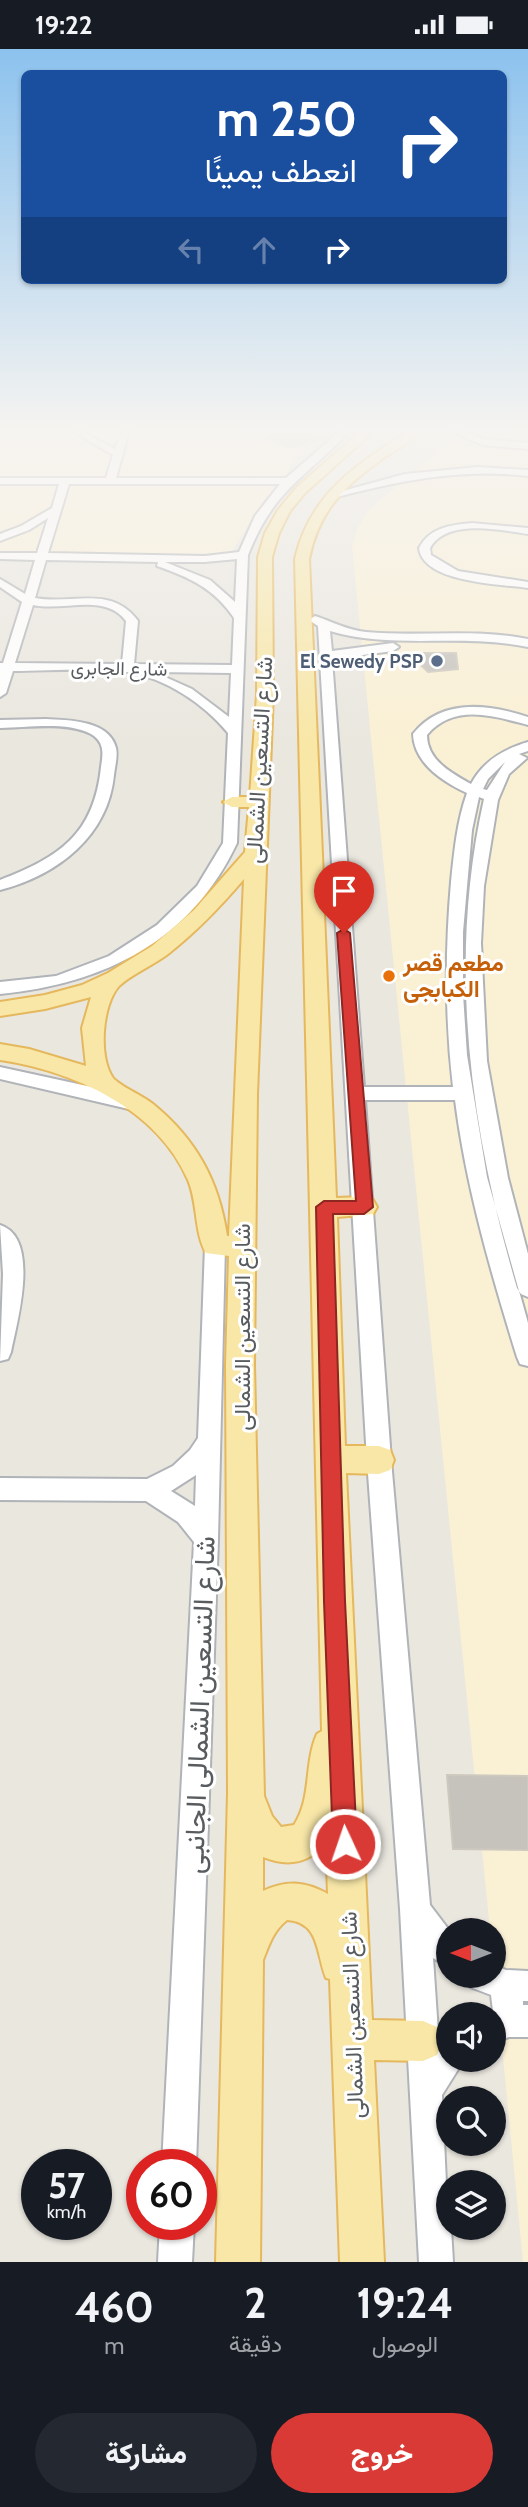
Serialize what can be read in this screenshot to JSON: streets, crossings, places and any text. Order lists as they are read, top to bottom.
{
  "streets": {
    "main road": ["شارع التسعين الشمالى"],
    "street": ["شارع الجابرى", "شارع التسعين الشمالى الجانبى"]
  },
  "places": ["El Sewedy PSP", "مطعم قصر الكبابجى"],
  "north": "left",
  "page": {
    "status": "19:22",
    "turn": ["250 m", "انعطف يمينًا"],
    "speed": "57 km/h",
    "limit": "60",
    "eta": [
      "19:24",
      "الوصول",
      "2",
      "دقيقة",
      "460",
      "m"
    ],
    "buttons": ["خروج", "مشاركة"]
  }
}
